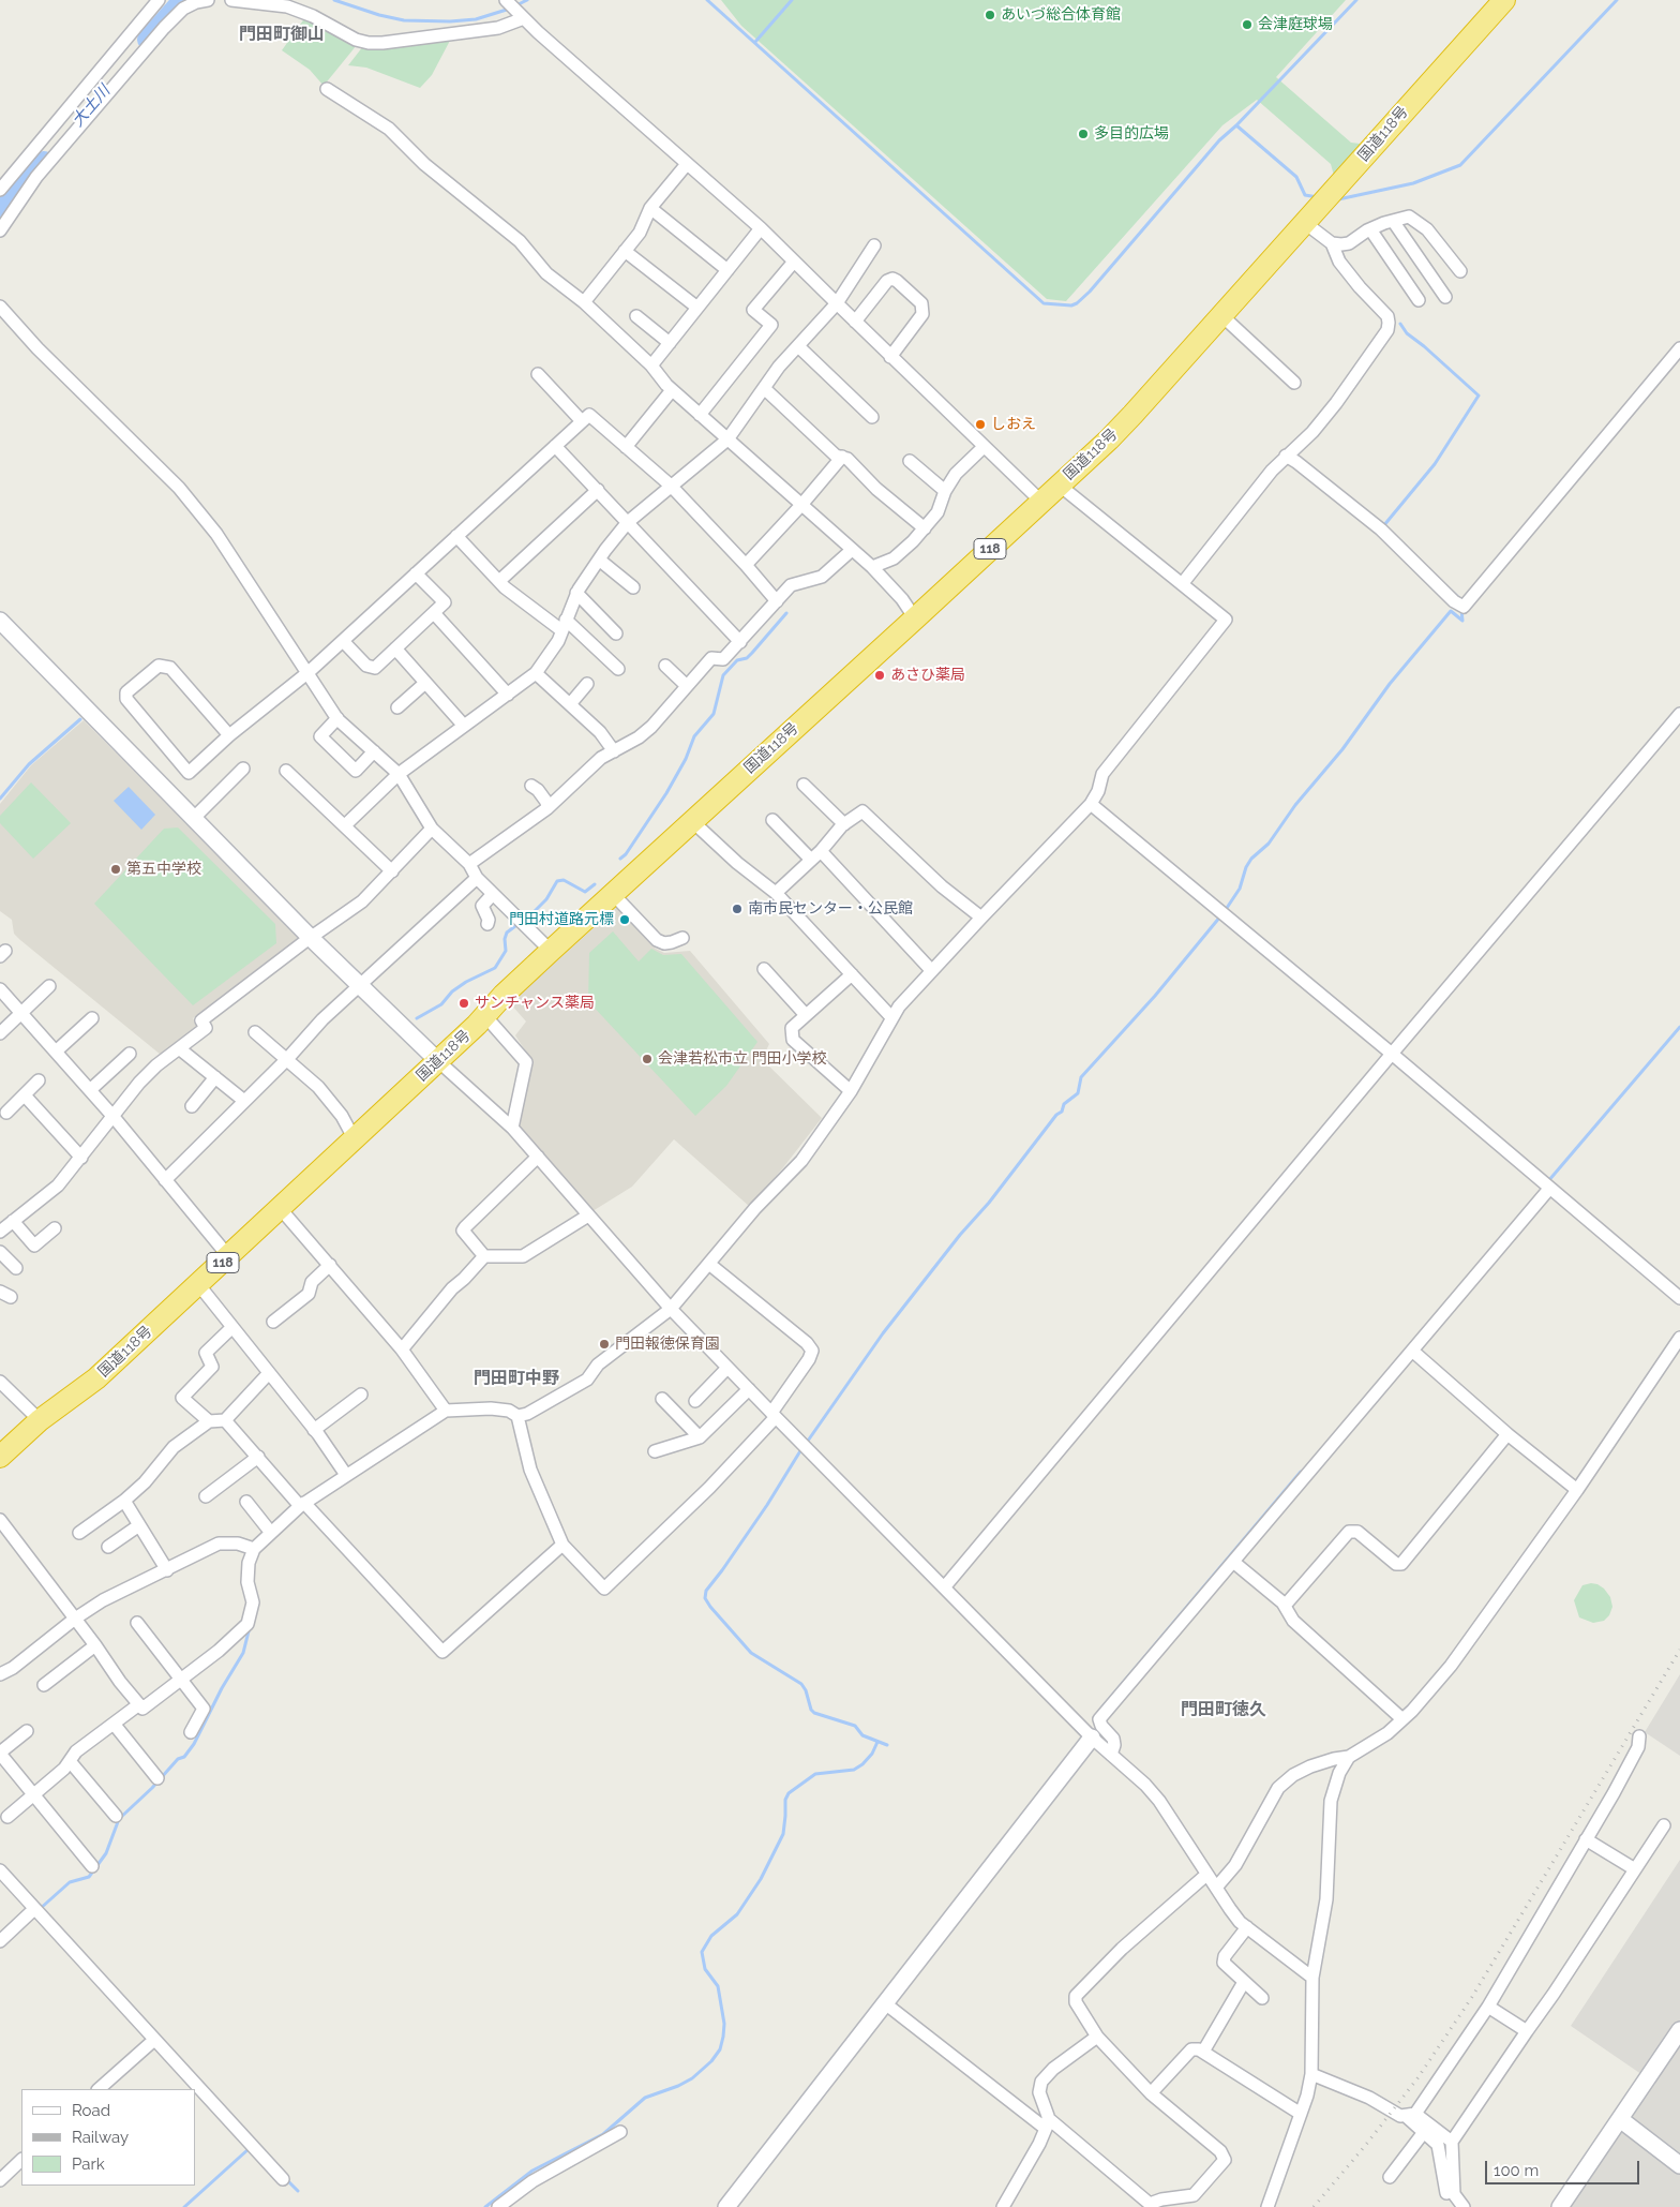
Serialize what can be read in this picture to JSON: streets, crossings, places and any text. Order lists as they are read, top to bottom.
{
  "streets": {
    "highway": ["国道118号", "118"]
  },
  "districts": ["門田町御山", "門田町中野", "門田町徳久"],
  "water": ["大土川"],
  "places": [
    "あいづ総合体育館",
    "会津庭球場",
    "多目的広場",
    "しおえ",
    "あさひ薬局",
    "第五中学校",
    "南市民センター・公民館",
    "門田村道路元標",
    "サンチャンス薬局",
    "会津若松市立 門田小学校",
    "門田報徳保育園"
  ],
  "legend": ["Road", "Railway", "Park"],
  "scale_bar": "100 m"
}
